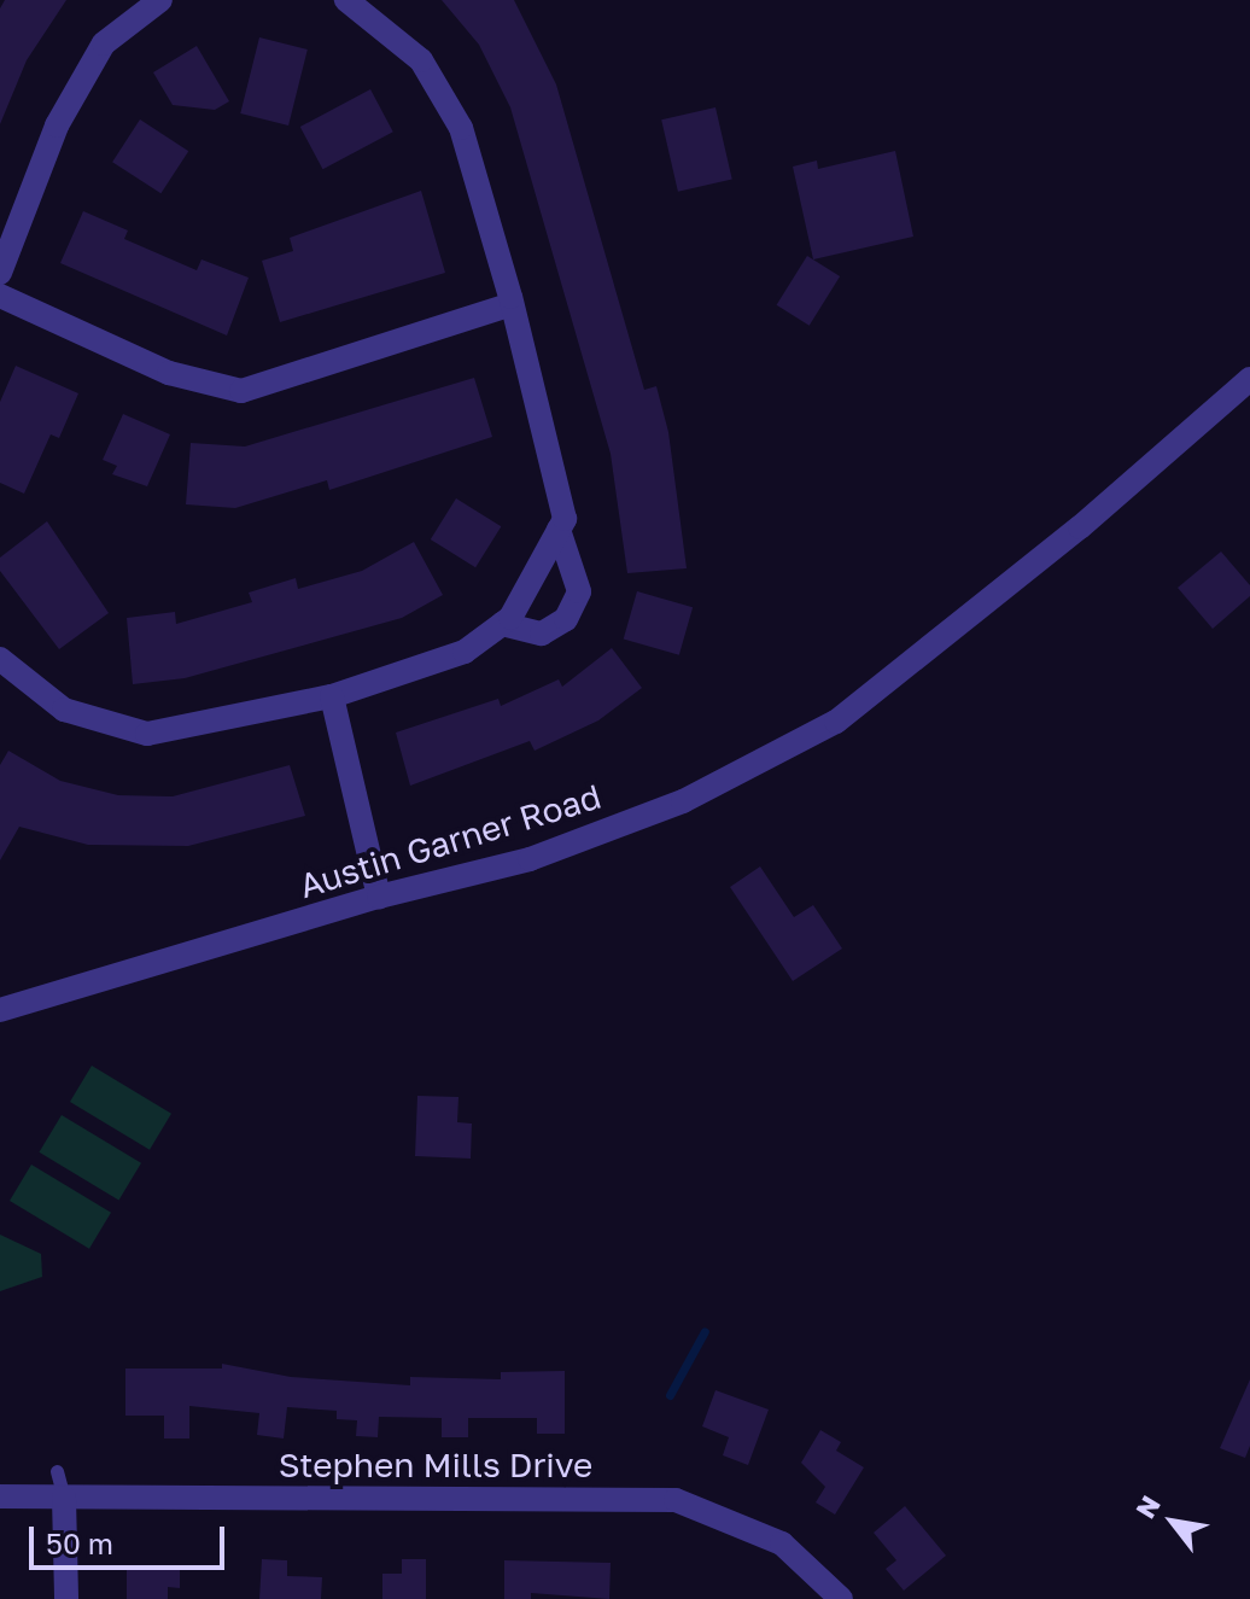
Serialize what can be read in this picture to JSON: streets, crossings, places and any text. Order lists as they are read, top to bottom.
{
  "streets": {
    "street": ["Austin Garner Road", "Stephen Mills Drive"]
  },
  "scale_bar": "50 m",
  "north": "top left"
}
